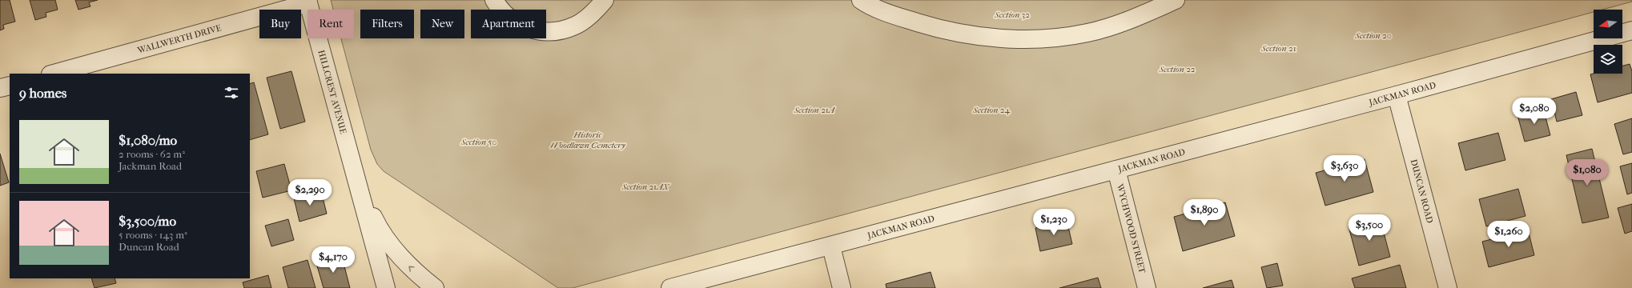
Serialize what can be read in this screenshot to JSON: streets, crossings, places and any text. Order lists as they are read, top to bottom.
{
  "streets": {
    "street": [
      "WALLWERTH DRIVE",
      "HILLCREST AVENUE",
      "JACKMAN ROAD",
      "DUNCAN ROAD",
      "WYCHWOOD STREET"
    ]
  },
  "crossings": [
    ["WALLWERTH DRIVE", "HILLCREST AVENUE"],
    ["JACKMAN ROAD", "DUNCAN ROAD"],
    ["JACKMAN ROAD", "WYCHWOOD STREET"]
  ],
  "parks": [
    "Section 32",
    "Section 20",
    "Section 21",
    "Section 22",
    "Section 21A",
    "Section 24",
    "Historic Woodlawn Cemetery",
    "Section 50",
    "Section 21AX"
  ],
  "north": "left",
  "page": {
    "chip": [
      "Buy",
      "Rent",
      "Filters",
      "New",
      "Apartment"
    ],
    "heading": "9 homes",
    "price": [
      "$2,080",
      "$3,630",
      "$1,080",
      "$2,290",
      "$1,890",
      "$1,230",
      "$3,500",
      "$1,260",
      "$4,170"
    ],
    "list": [
      {
        "name": "$1,080/mo",
        "note": "2 rooms · 62 m² · Jackman Road"
      },
      {
        "name": "$3,500/mo",
        "note": "5 rooms · 143 m² · Duncan Road"
      }
    ]
  }
}
